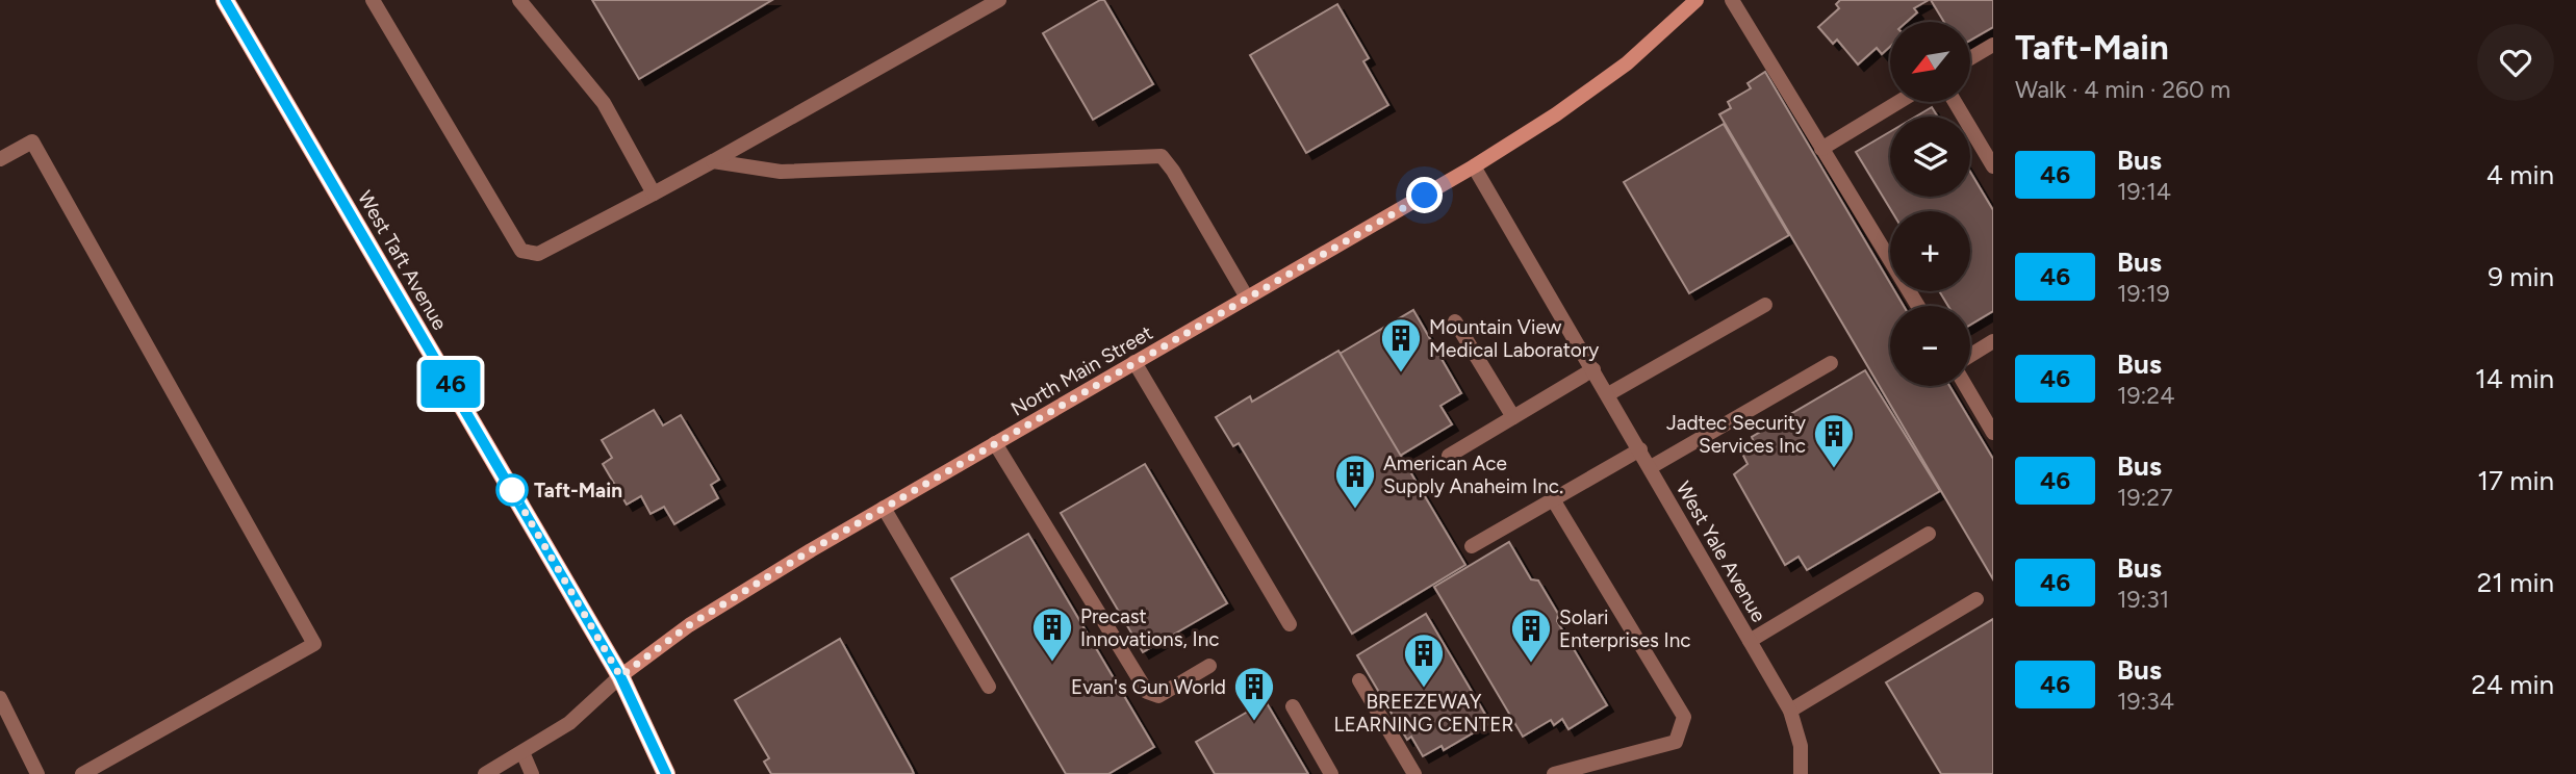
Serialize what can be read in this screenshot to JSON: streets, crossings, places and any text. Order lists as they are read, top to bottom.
{
  "streets": {
    "main road": ["West Taft Avenue", "North Main Street"],
    "street": ["West Yale Avenue"]
  },
  "crossings": [
    ["West Taft Avenue", "North Main Street"],
    ["North Main Street", "West Yale Avenue"]
  ],
  "places": {
    "building": [
      "Mountain View Medical Laboratory",
      "Jadtec Security Services Inc",
      "American Ace Supply Anaheim Inc.",
      "Precast Innovations, Inc",
      "Solari Enterprises Inc",
      "BREEZEWAY LEARNING CENTER",
      "Evan's Gun World"
    ],
    "other": ["Taft-Main"]
  },
  "lines": ["bus line 46"],
  "north": "bottom left",
  "page": {
    "on_map": "46",
    "heading": ["Taft-Main", "Walk · 4 min · 260 m"],
    "map_buttons": ["+", "−"],
    "list": [
      {
        "mark": "46",
        "name": "Bus",
        "note": "19:14",
        "value": "4 min"
      },
      {
        "mark": "46",
        "name": "Bus",
        "note": "19:19",
        "value": "9 min"
      },
      {
        "mark": "46",
        "name": "Bus",
        "note": "19:24",
        "value": "14 min"
      },
      {
        "mark": "46",
        "name": "Bus",
        "note": "19:27",
        "value": "17 min"
      },
      {
        "mark": "46",
        "name": "Bus",
        "note": "19:31",
        "value": "21 min"
      },
      {
        "mark": "46",
        "name": "Bus",
        "note": "19:34",
        "value": "24 min"
      }
    ]
  }
}
